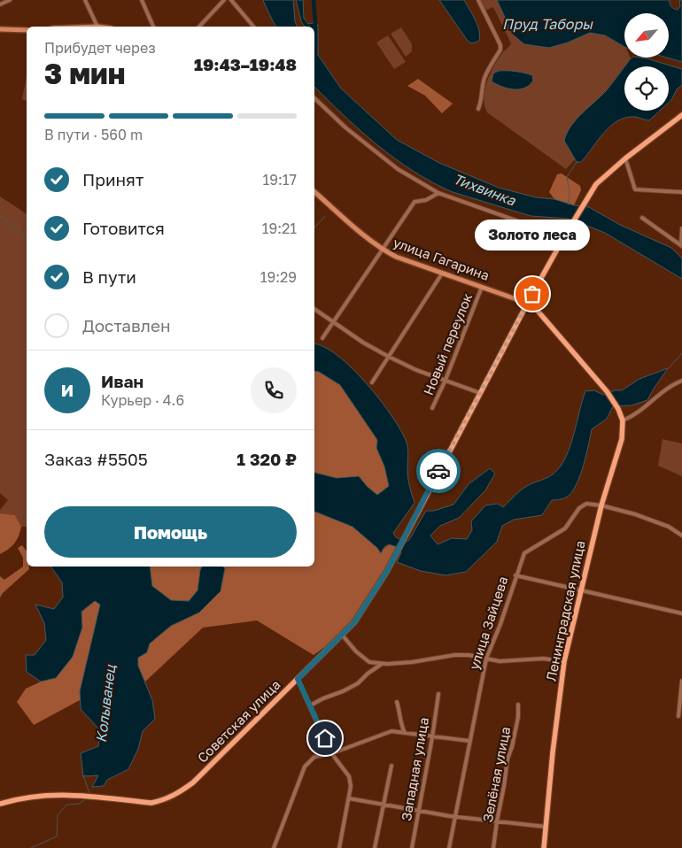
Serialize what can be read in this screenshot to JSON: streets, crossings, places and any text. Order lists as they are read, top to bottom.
{
  "streets": {
    "main road": ["Ленинградская улица", "Советская улица"],
    "street": [
      "улица Гагарина",
      "Новый переулок",
      "улица Зайцева",
      "Западная улица",
      "Зелёная улица"
    ]
  },
  "crossings": [
    ["улица Гагарина", "Новый переулок"],
    ["улица Гагарина", "Ленинградская улица"],
    ["улица Гагарина", "Советская улица"],
    ["Ленинградская улица", "улица Зайцева"],
    ["Ленинградская улица", "Советская улица"]
  ],
  "water": ["Пруд Таборы", "Тихвинка", "Колыванец"],
  "places": ["Золото леса"],
  "north": "bottom left",
  "page": {
    "heading": ["3 мин", "Прибудет через", "19:43–19:48"],
    "panel": [
      "Иван",
      "Курьер · 4.6",
      "Заказ #5505",
      "1 320 ₽"
    ],
    "bar": "В пути · 560 m",
    "list": [
      ["Принят", "19:17"],
      ["Готовится", "19:21"],
      ["В пути", "19:29"],
      "Доставлен"
    ],
    "bubble": "Золото леса",
    "round": "И",
    "buttons": "Помощь"
  }
}
